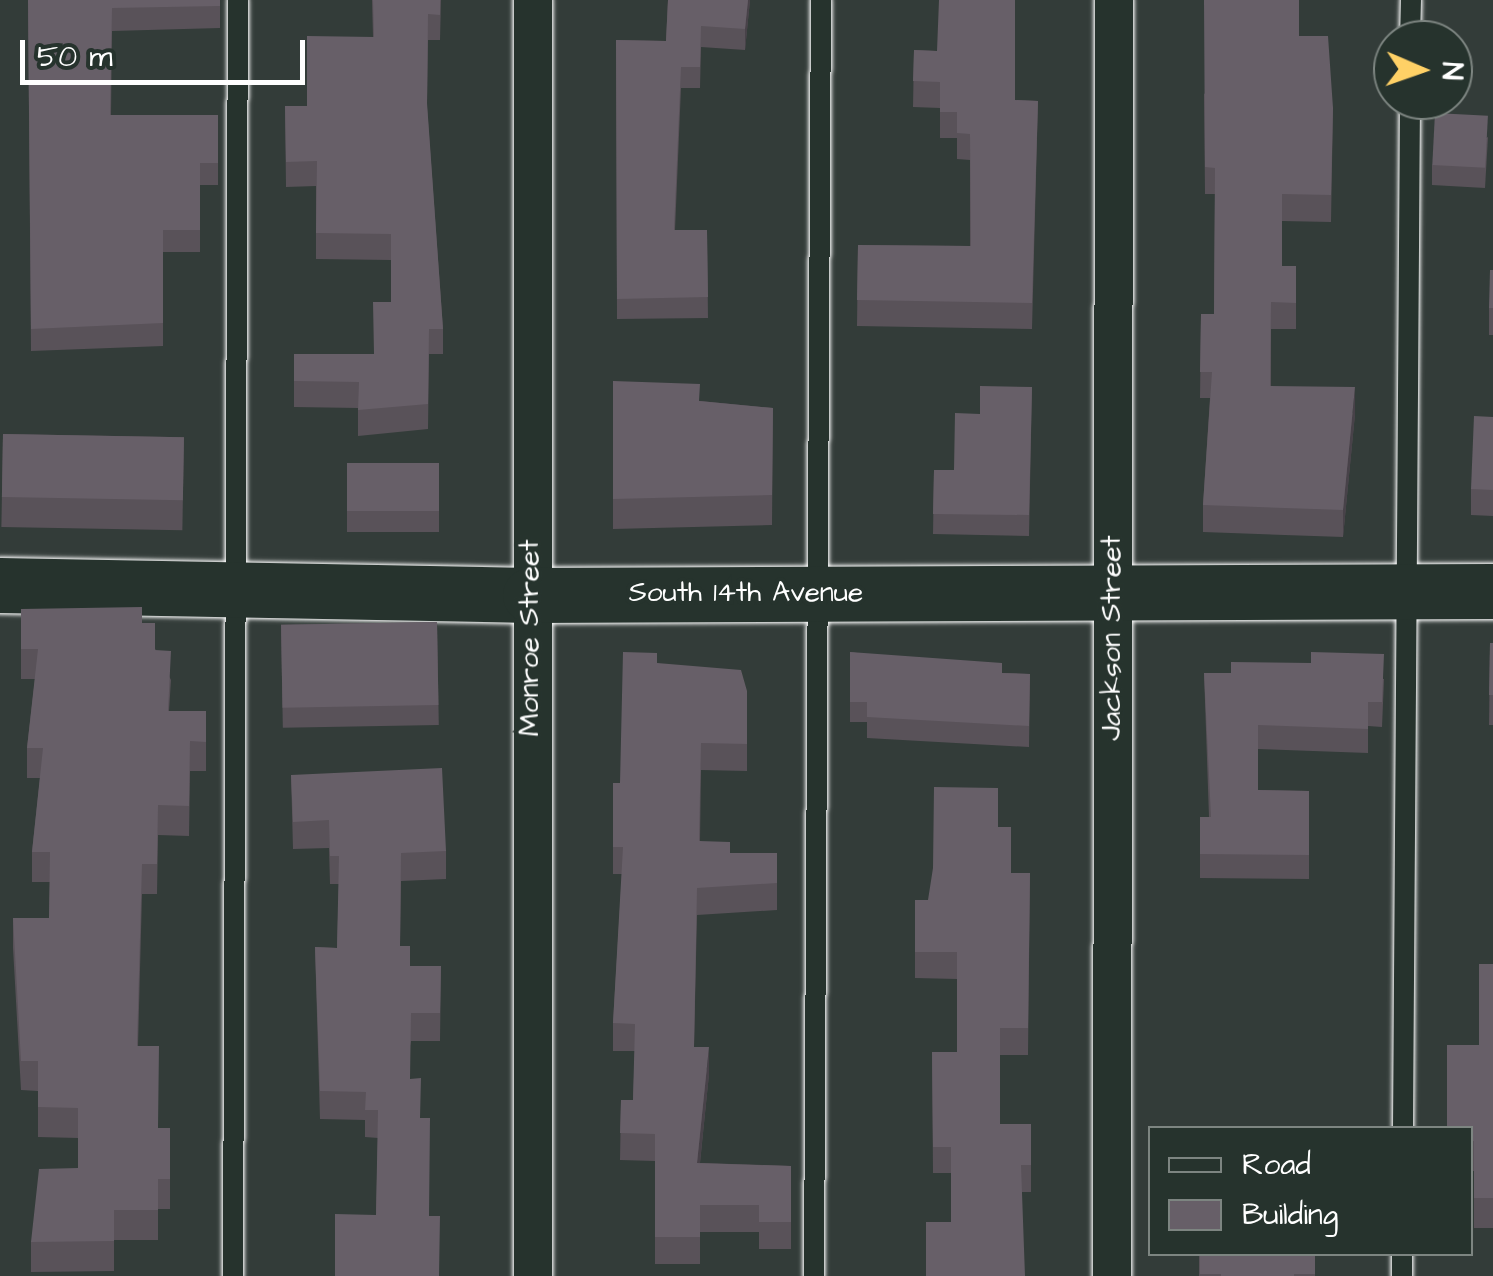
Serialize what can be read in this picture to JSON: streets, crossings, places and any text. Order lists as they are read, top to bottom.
{
  "streets": {
    "street": ["South 14th Avenue", "Monroe Street", "Jackson Street"]
  },
  "crossings": [
    ["South 14th Avenue", "Monroe Street"],
    ["South 14th Avenue", "Jackson Street"]
  ],
  "legend": ["Road", "Building"],
  "scale_bar": "50 m",
  "north": "right"
}
